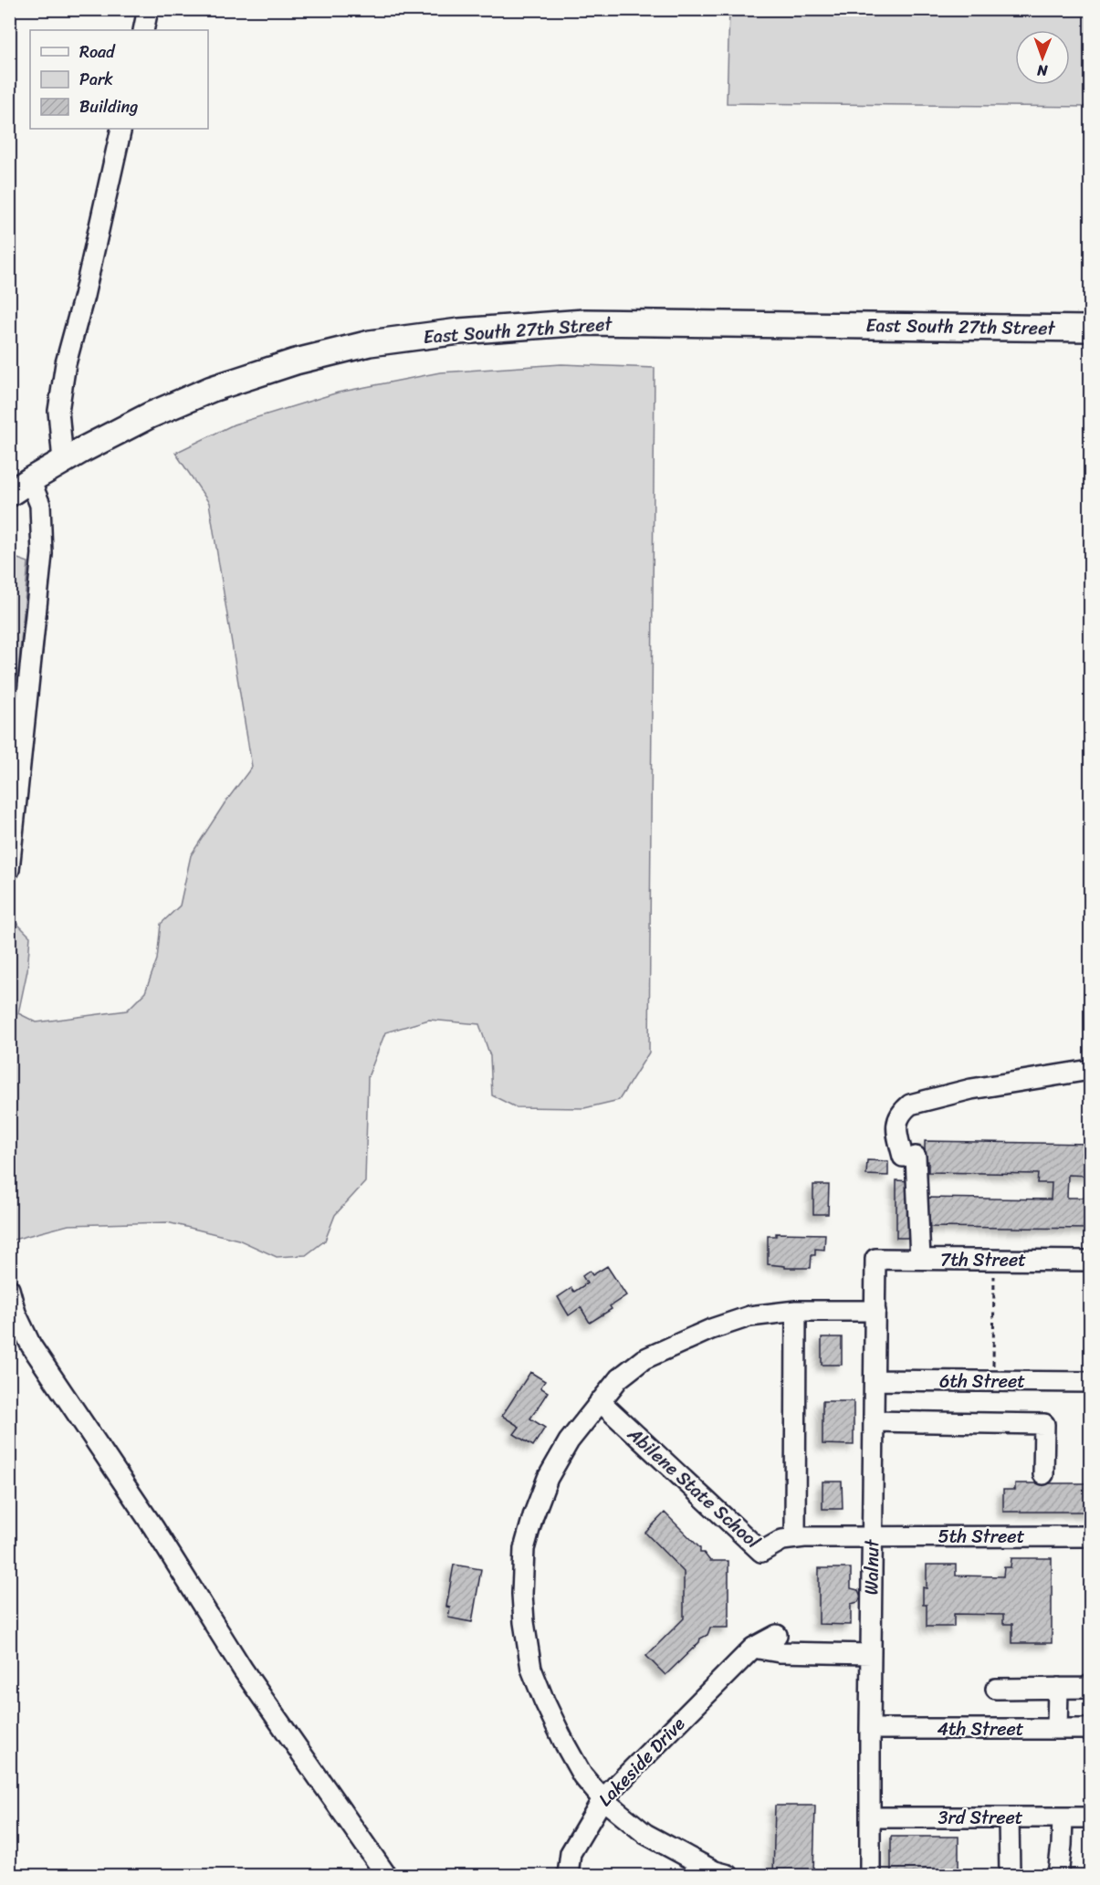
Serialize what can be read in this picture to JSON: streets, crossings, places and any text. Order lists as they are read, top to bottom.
{
  "streets": {
    "main road": ["East South 27th Street"],
    "street": [
      "7th Street",
      "6th Street",
      "Abilene State School",
      "5th Street",
      "Walnut",
      "4th Street",
      "Lakeside Drive",
      "3rd Street"
    ]
  },
  "crossings": [
    ["7th Street", "Walnut"],
    ["6th Street", "Walnut"],
    ["Abilene State School", "5th Street"],
    ["Abilene State School", "Walnut"],
    ["5th Street", "Walnut"],
    ["Walnut", "4th Street"],
    ["Walnut", "3rd Street"]
  ],
  "legend": ["Road", "Park", "Building"],
  "north": "bottom"
}
